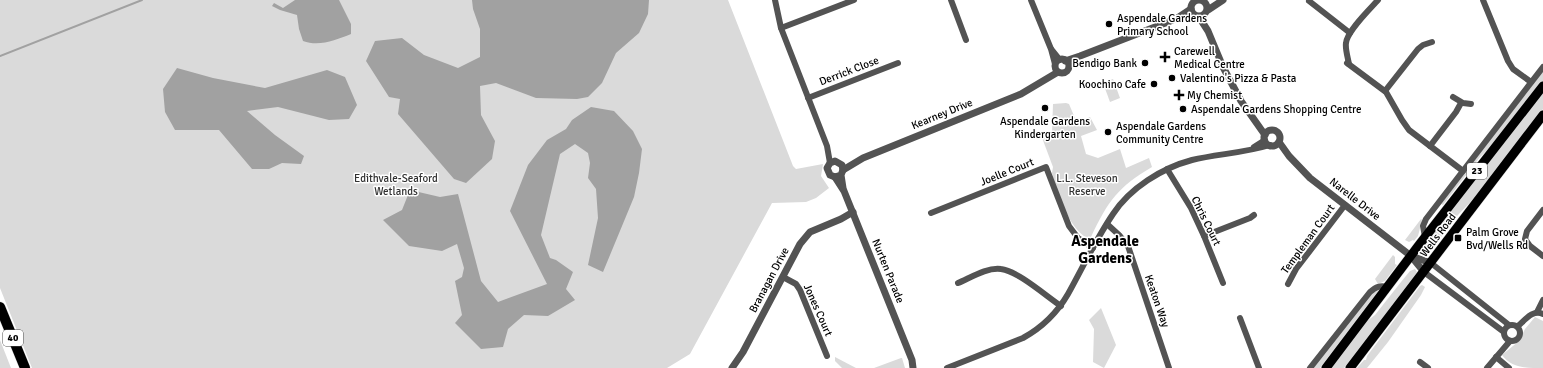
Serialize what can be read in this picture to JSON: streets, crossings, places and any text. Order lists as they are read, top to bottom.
{
  "streets": {
    "highway": ["40"],
    "main road": ["23", "Wells Road"],
    "street": [
      "Derrick Close",
      "Kearney Drive",
      "Joelle Court",
      "Narelle Drive",
      "Chris Court",
      "Templeman Court",
      "Nurten Parade",
      "Branagan Drive",
      "Keaton Way",
      "Jones Court"
    ]
  },
  "crossings": [
    ["Derrick Close", "Nurten Parade"],
    ["Kearney Drive", "Narelle Drive"],
    ["Kearney Drive", "Nurten Parade"],
    ["Narelle Drive", "Wells Road"],
    ["Narelle Drive", "Templeman Court"],
    ["Nurten Parade", "Branagan Drive"],
    ["Branagan Drive", "Jones Court"]
  ],
  "districts": ["Aspendale Gardens"],
  "parks": ["Edithvale-Seaford Wetlands", "L.L. Steveson Reserve"],
  "places": {
    "other": [
      "Aspendale Gardens Primary School",
      "Bendigo Bank",
      "Valentino's Pizza & Pasta",
      "Koochino Cafe",
      "Aspendale Gardens Kindergarten",
      "Aspendale Gardens Shopping Centre",
      "Aspendale Gardens Community Centre"
    ],
    "health": ["Carewell Medical Centre", "My Chemist"],
    "transit": ["Palm Grove Bvd/Wells Rd"]
  }
}
